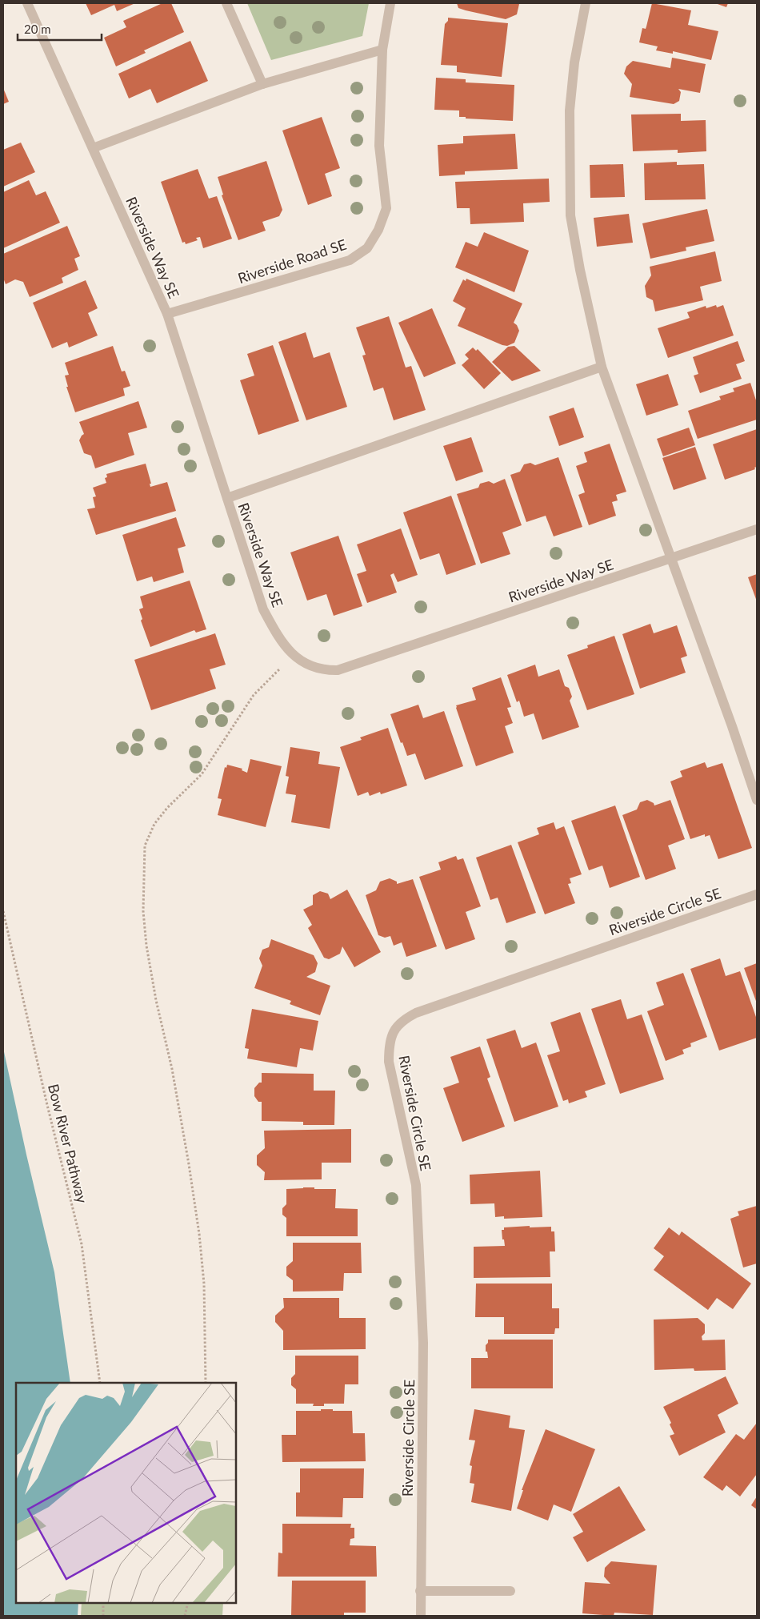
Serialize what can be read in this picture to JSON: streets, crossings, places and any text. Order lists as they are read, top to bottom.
{
  "streets": {
    "street": ["Riverside Way SE", "Riverside Road SE", "Riverside Circle SE"],
    "path": ["Bow River Pathway"]
  },
  "crossings": [
    ["Riverside Way SE", "Riverside Road SE"]
  ],
  "scale_bar": "20 m"
}
